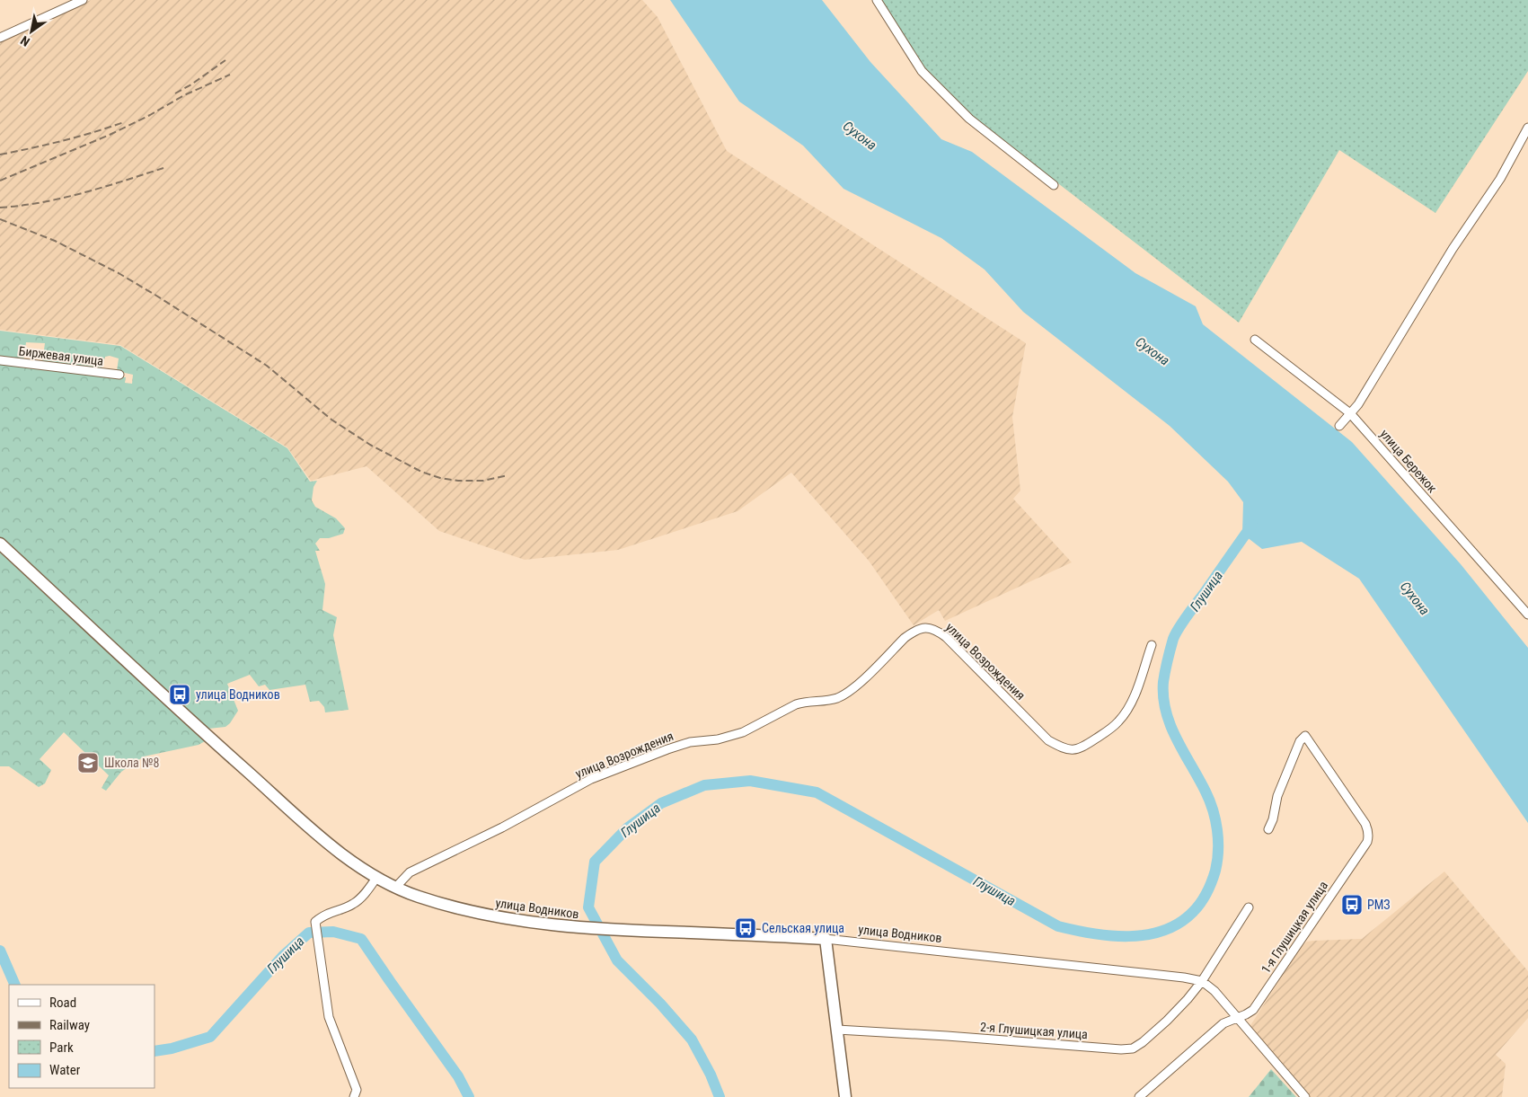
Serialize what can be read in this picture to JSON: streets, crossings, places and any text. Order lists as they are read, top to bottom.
{
  "streets": {
    "main road": ["улица Водников"],
    "street": [
      "Биржевая улица",
      "улица Бережок",
      "улица Возрождения",
      "1-я Глушицкая улица",
      "2-я Глушицкая улица"
    ]
  },
  "crossings": [
    ["улица Возрождения", "улица Водников"],
    ["улица Водников", "2-я Глушицкая улица"]
  ],
  "water": ["Сухона", "Глушица"],
  "places": {
    "bus stop": ["улица Водников", "РМЗ", "Сельская улица"],
    "school or university": ["Школа №8"]
  },
  "legend": [
    "Road",
    "Railway",
    "Park",
    "Water"
  ],
  "north": "bottom left"
}
